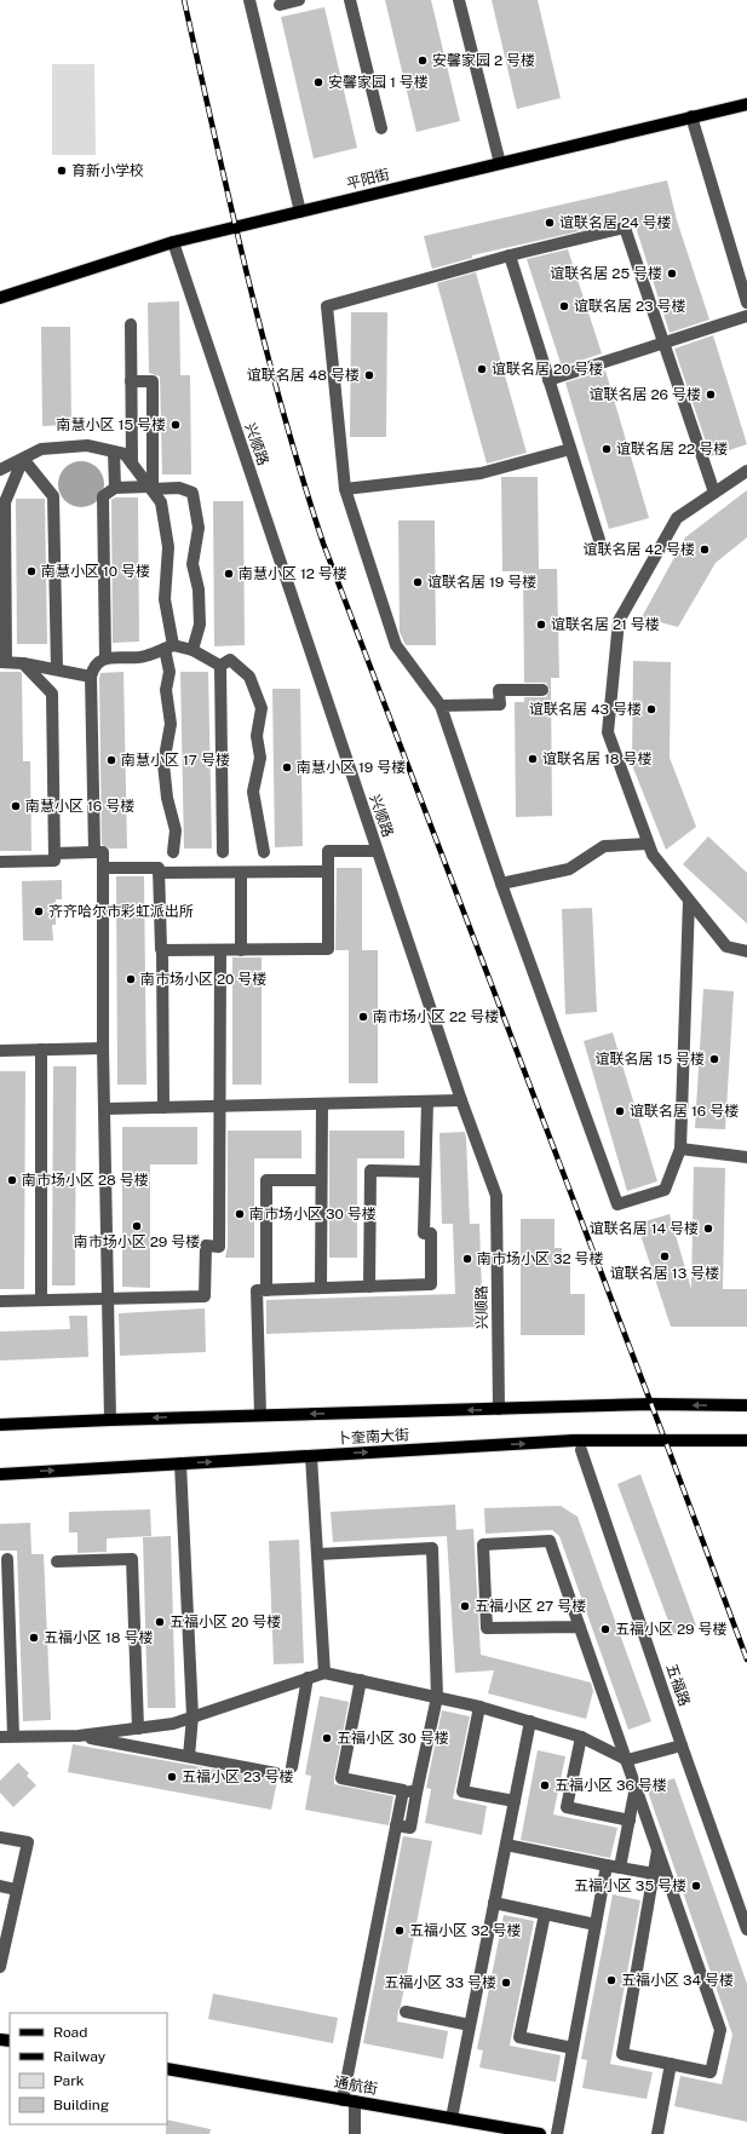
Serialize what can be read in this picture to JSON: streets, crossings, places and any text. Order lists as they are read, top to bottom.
{
  "streets": {
    "main road": ["平阳街", "卜奎南大街", "通航街"],
    "street": ["兴顺路", "五福路"]
  },
  "crossings": [
    ["平阳街", "兴顺路"],
    ["兴顺路", "卜奎南大街"]
  ],
  "places": [
    "安馨家园 2 号楼",
    "安馨家园 1 号楼",
    "育新小学校",
    "谊联名居 24 号楼",
    "谊联名居 25 号楼",
    "谊联名居 23 号楼",
    "谊联名居 20 号楼",
    "谊联名居 48 号楼",
    "谊联名居 26 号楼",
    "南慧小区 15 号楼",
    "谊联名居 22 号楼",
    "谊联名居 42 号楼",
    "南慧小区 10 号楼",
    "南慧小区 12 号楼",
    "谊联名居 19 号楼",
    "谊联名居 21 号楼",
    "谊联名居 43 号楼",
    "谊联名居 18 号楼",
    "南慧小区 17 号楼",
    "南慧小区 19 号楼",
    "南慧小区 16 号楼",
    "齐齐哈尔市彩虹派出所",
    "南市场小区 20 号楼",
    "南市场小区 22 号楼",
    "谊联名居 15 号楼",
    "谊联名居 16 号楼",
    "南市场小区 28 号楼",
    "南市场小区 30 号楼",
    "南市场小区 29 号楼",
    "谊联名居 14 号楼",
    "谊联名居 13 号楼",
    "南市场小区 32 号楼",
    "五福小区 27 号楼",
    "五福小区 20 号楼",
    "五福小区 29 号楼",
    "五福小区 18 号楼",
    "五福小区 30 号楼",
    "五福小区 23 号楼",
    "五福小区 36 号楼",
    "五福小区 35 号楼",
    "五福小区 32 号楼",
    "五福小区 34 号楼",
    "五福小区 33 号楼"
  ],
  "legend": [
    "Road",
    "Railway",
    "Park",
    "Building"
  ]
}
